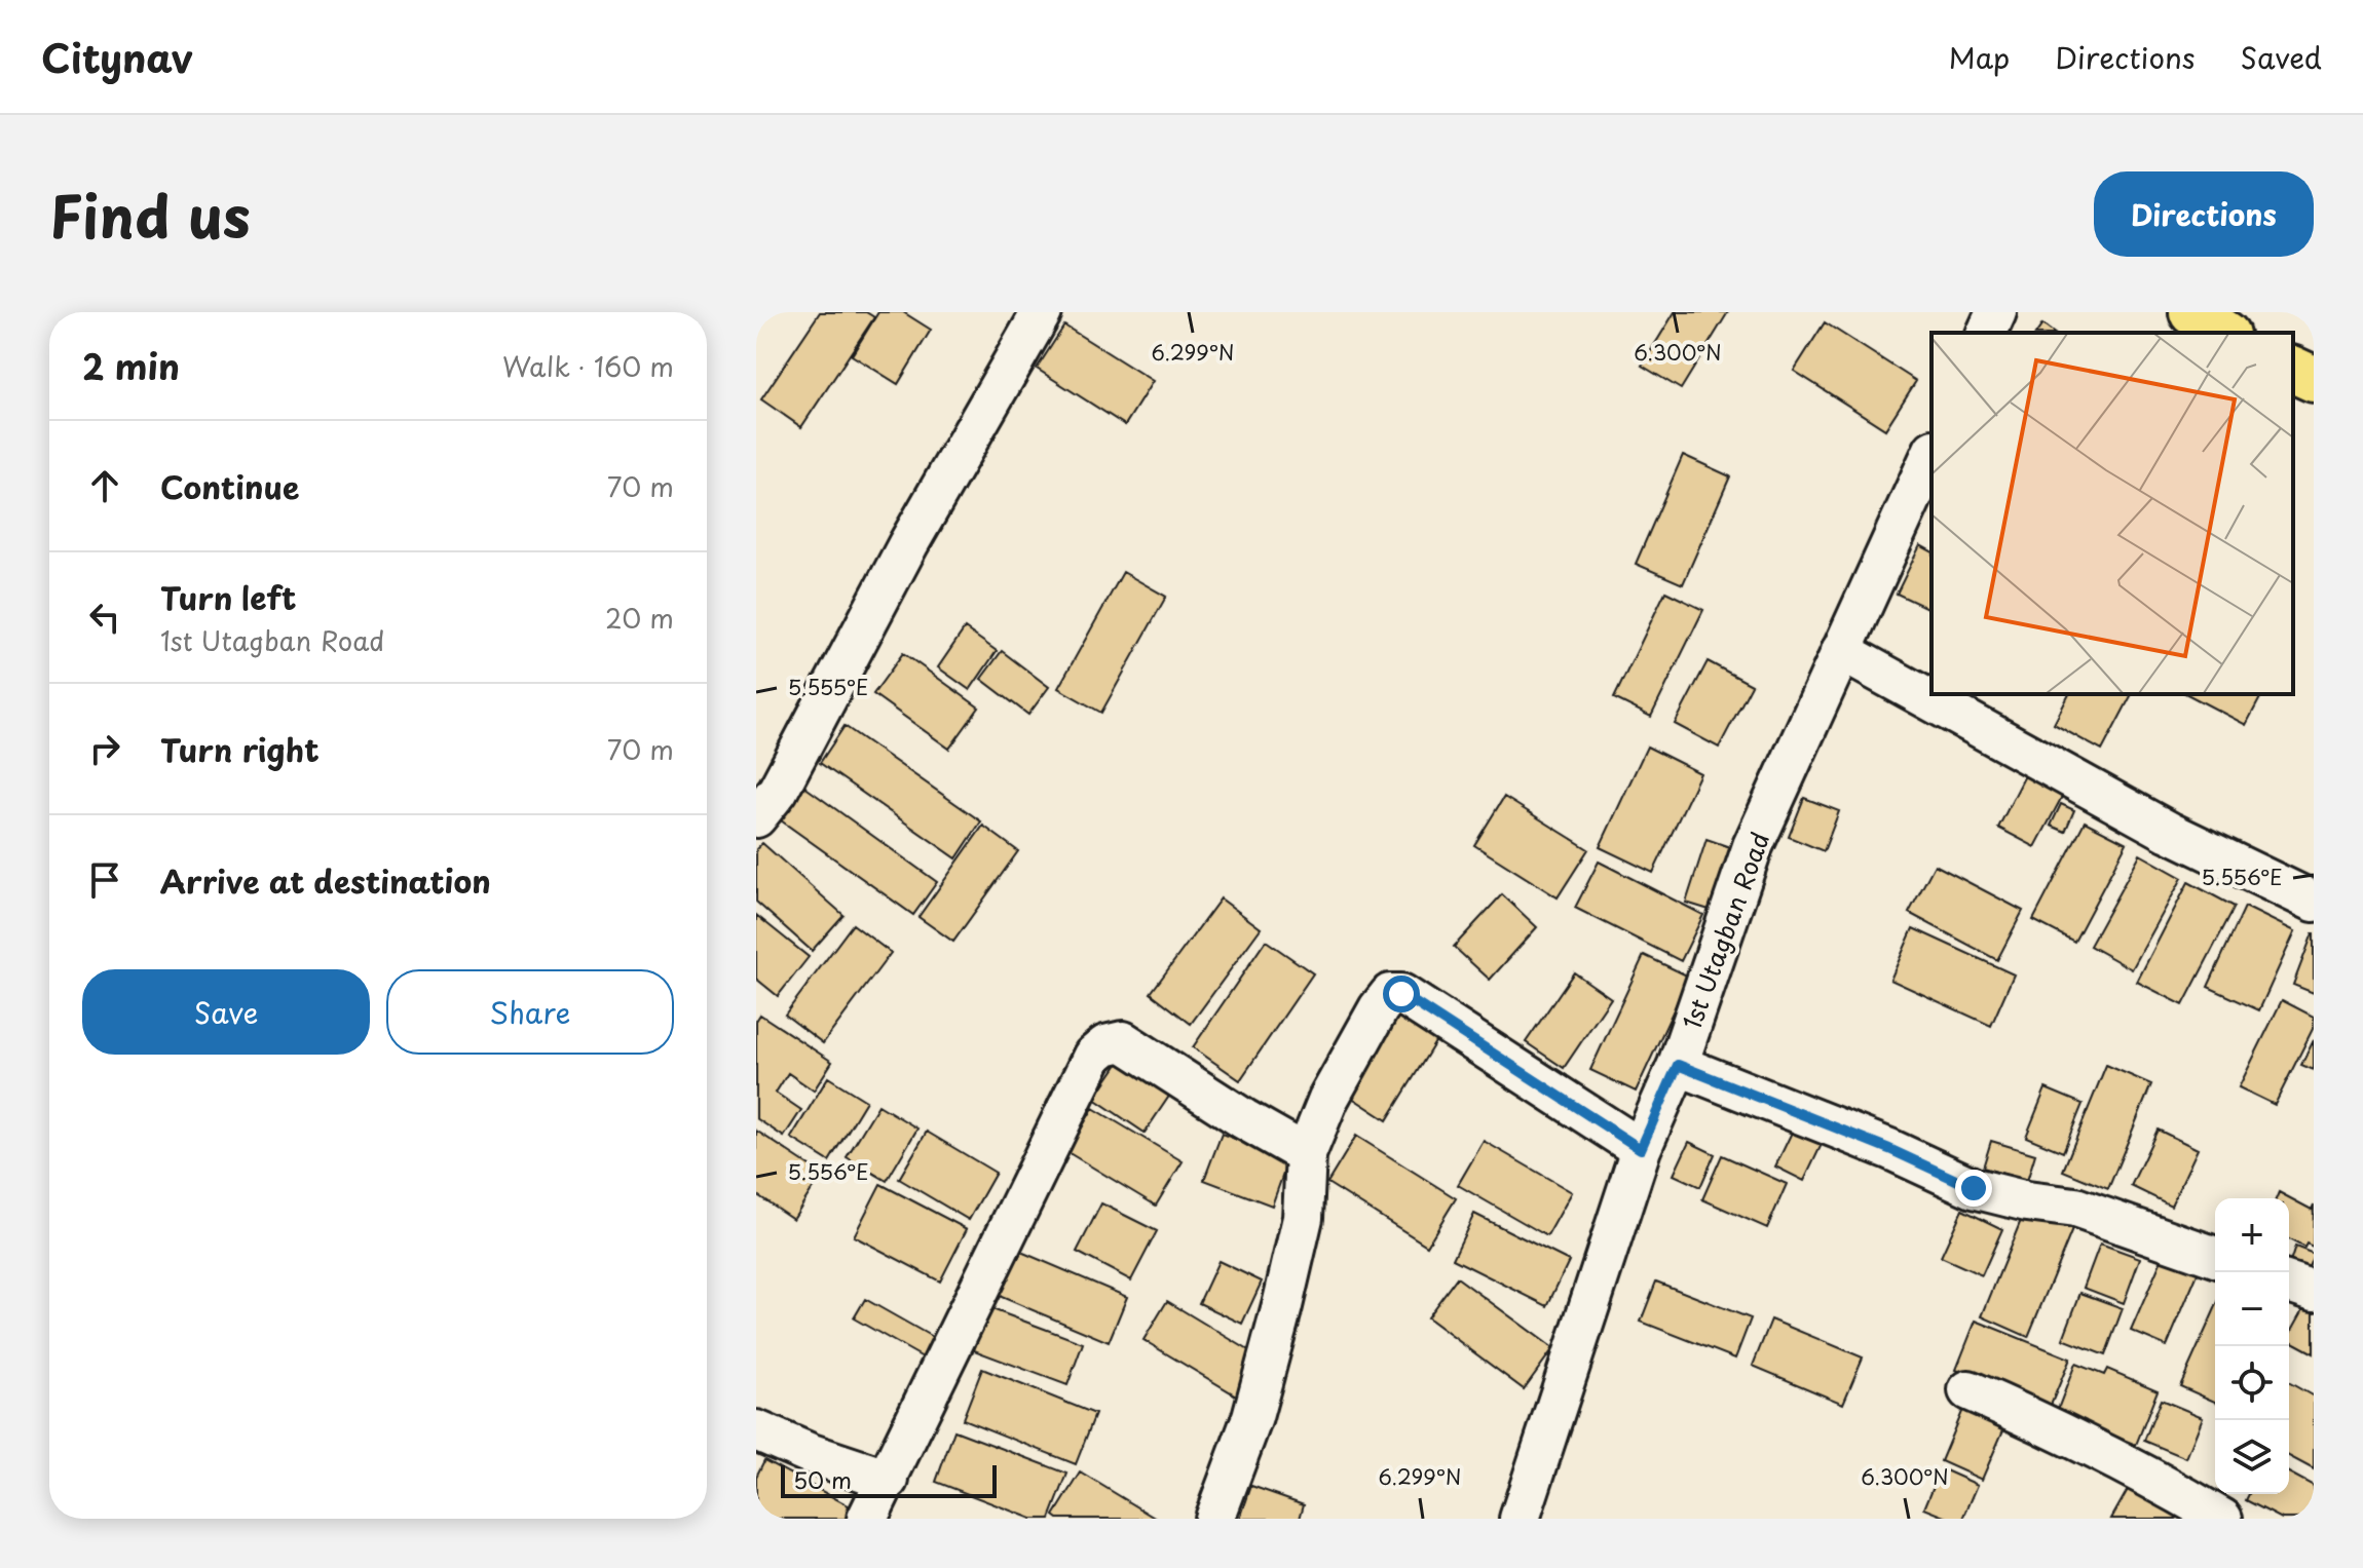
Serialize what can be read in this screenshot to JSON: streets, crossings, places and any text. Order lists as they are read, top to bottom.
{
  "streets": {
    "street": ["1st Utagban Road"]
  },
  "scale_bar": "50 m",
  "page": {
    "header": "Citynav",
    "nav": ["Map", "Directions", "Saved"],
    "title": "Find us",
    "buttons": [
      "Directions",
      ["Save", "Share"]
    ],
    "heading": ["2 min", "Walk · 160 m"],
    "list": [
      ["Continue", "70 m"],
      ["Turn left", "1st Utagban Road", "20 m"],
      ["Turn right", "70 m"],
      "Arrive at destination"
    ],
    "map_buttons": ["+", "−"],
    "scale": "50 m"
  },
  "coordinates": [
    "6.299°N",
    "6.300°N",
    "5.555°E",
    "5.556°E"
  ]
}
